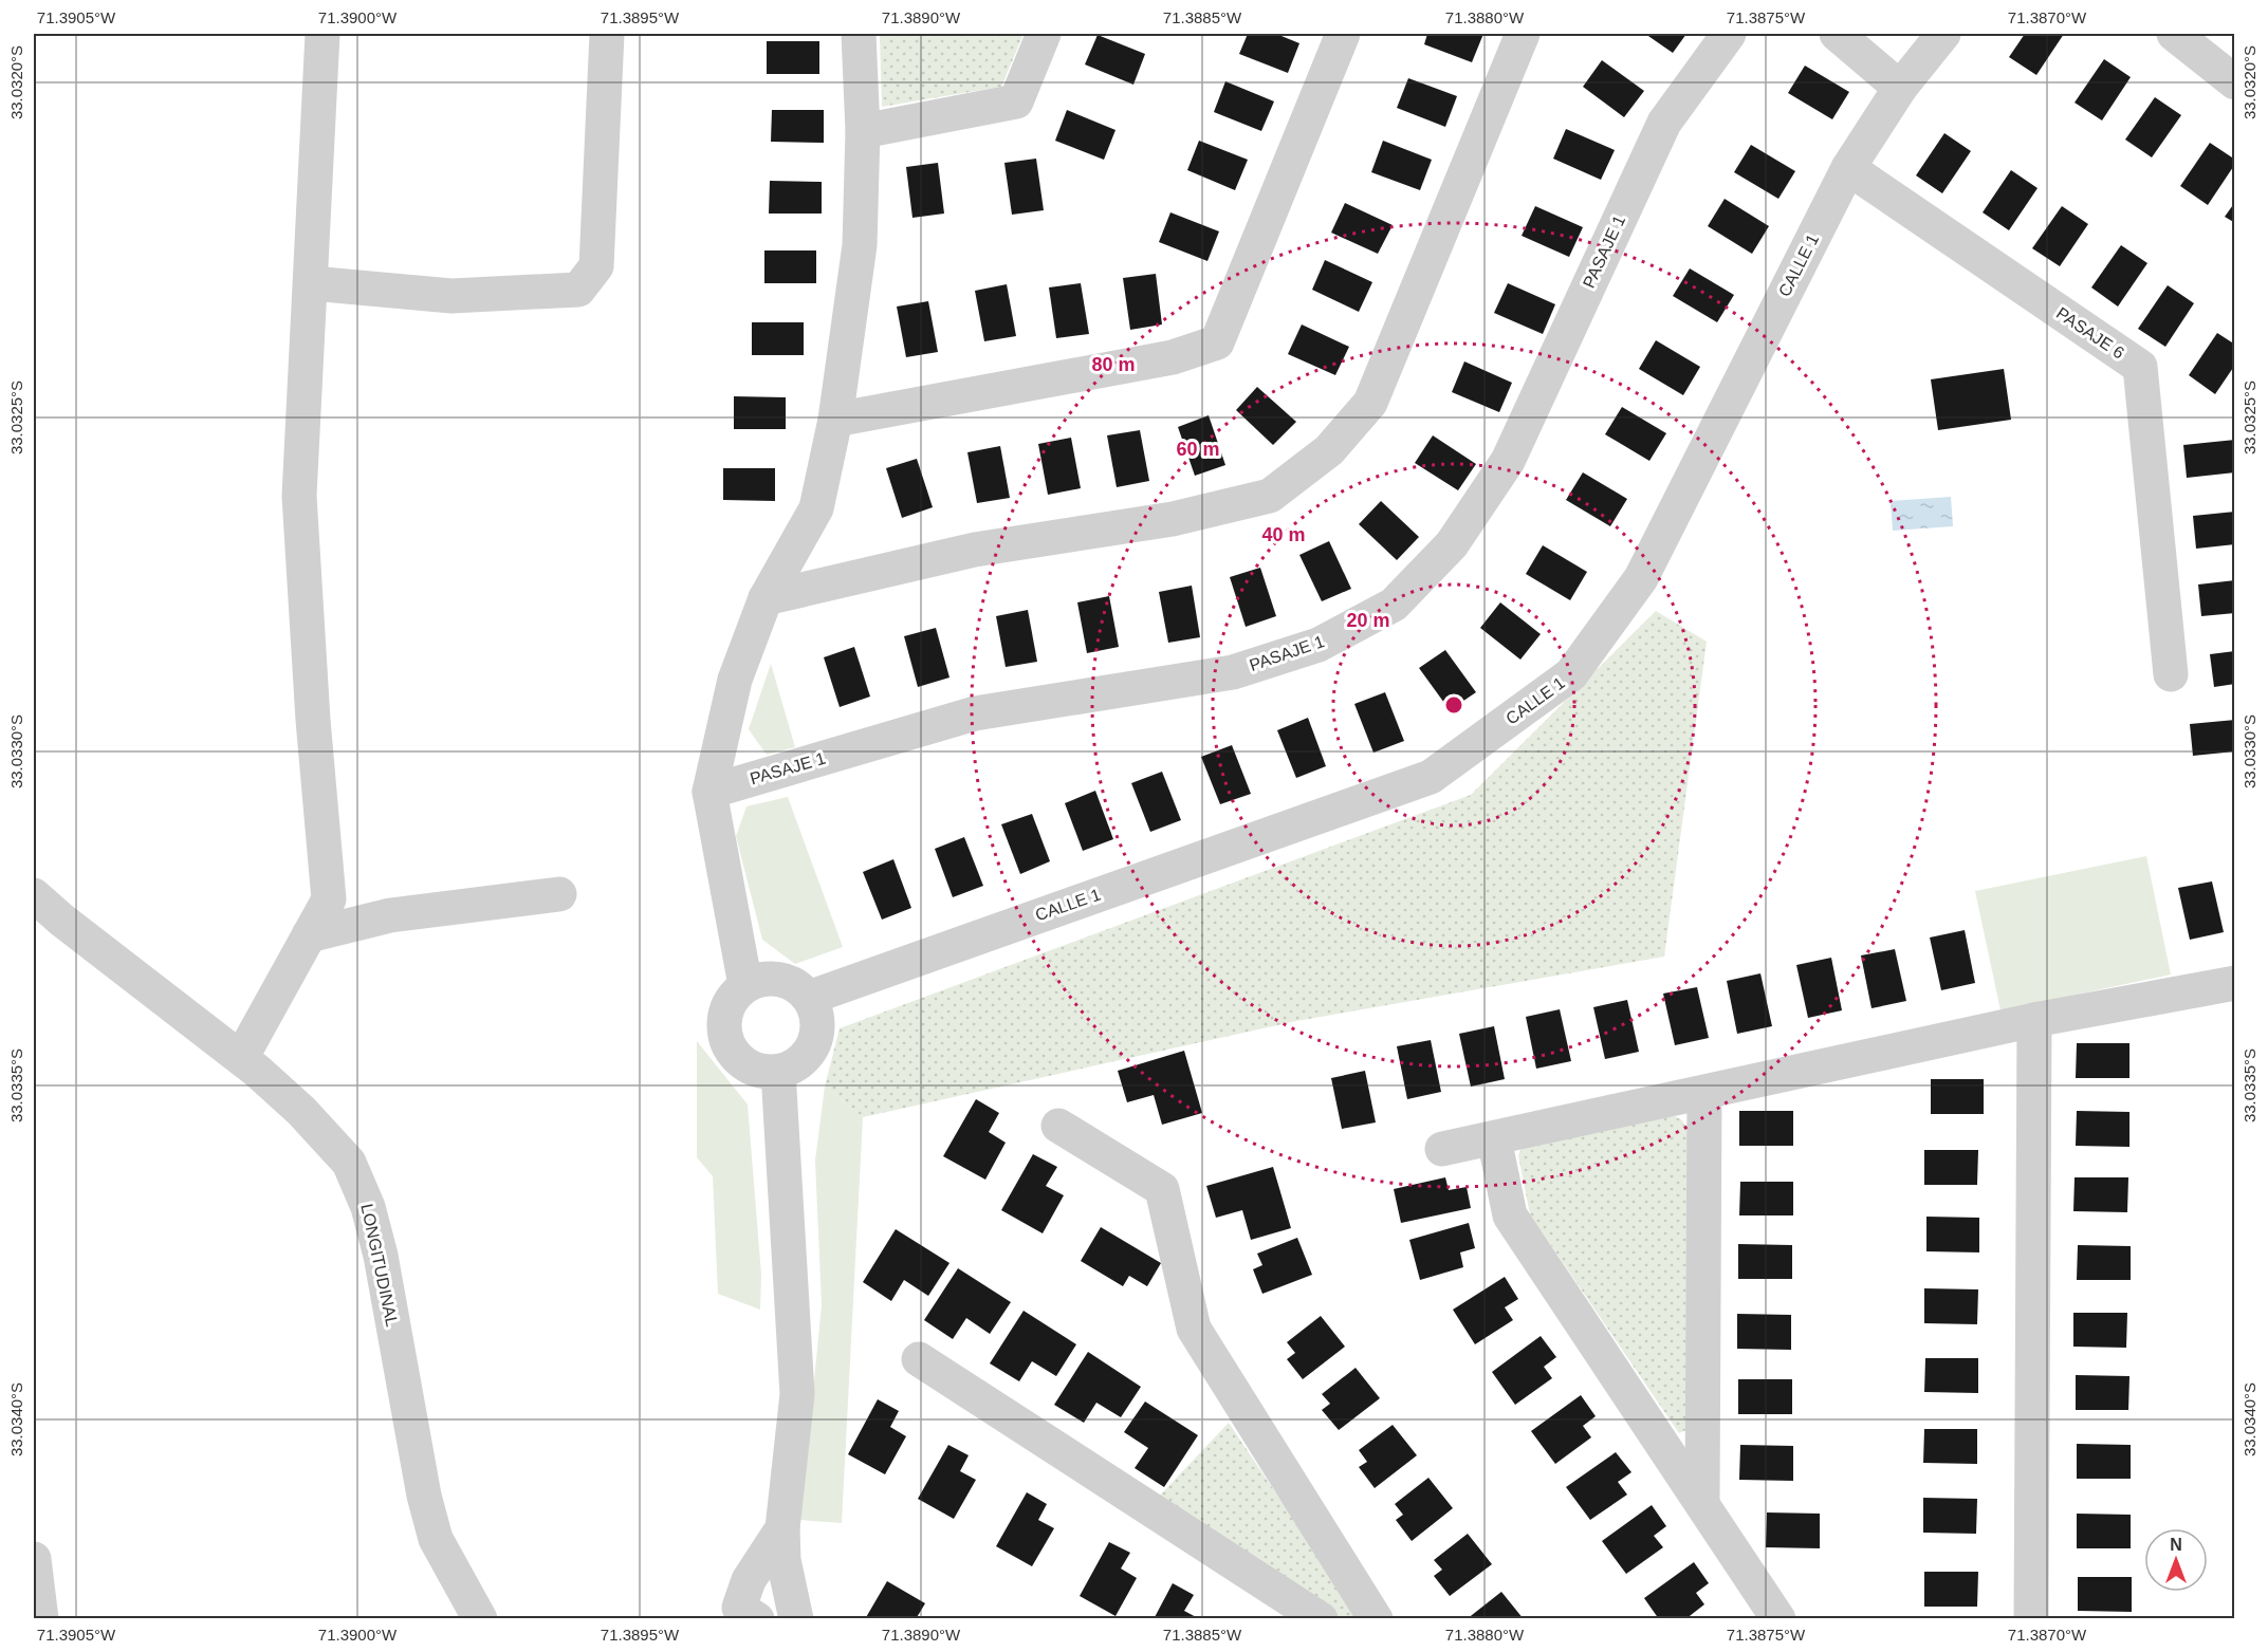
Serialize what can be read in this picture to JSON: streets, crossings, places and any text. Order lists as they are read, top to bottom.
{
  "streets": {
    "street": [
      "PASAJE 1",
      "CALLE 1",
      "PASAJE 6",
      "LONGITUDINAL"
    ]
  },
  "crossings": [
    ["CALLE 1", "PASAJE 6"]
  ],
  "north": "top",
  "coordinates": [
    "71.3905°W",
    "71.3900°W",
    "71.3895°W",
    "71.3890°W",
    "71.3885°W",
    "71.3880°W",
    "71.3875°W",
    "71.3870°W",
    "33.0320°S",
    "33.0325°S",
    "33.0330°S",
    "33.0335°S",
    "33.0340°S"
  ],
  "rings": [
    "80 m",
    "60 m",
    "40 m",
    "20 m"
  ]
}
